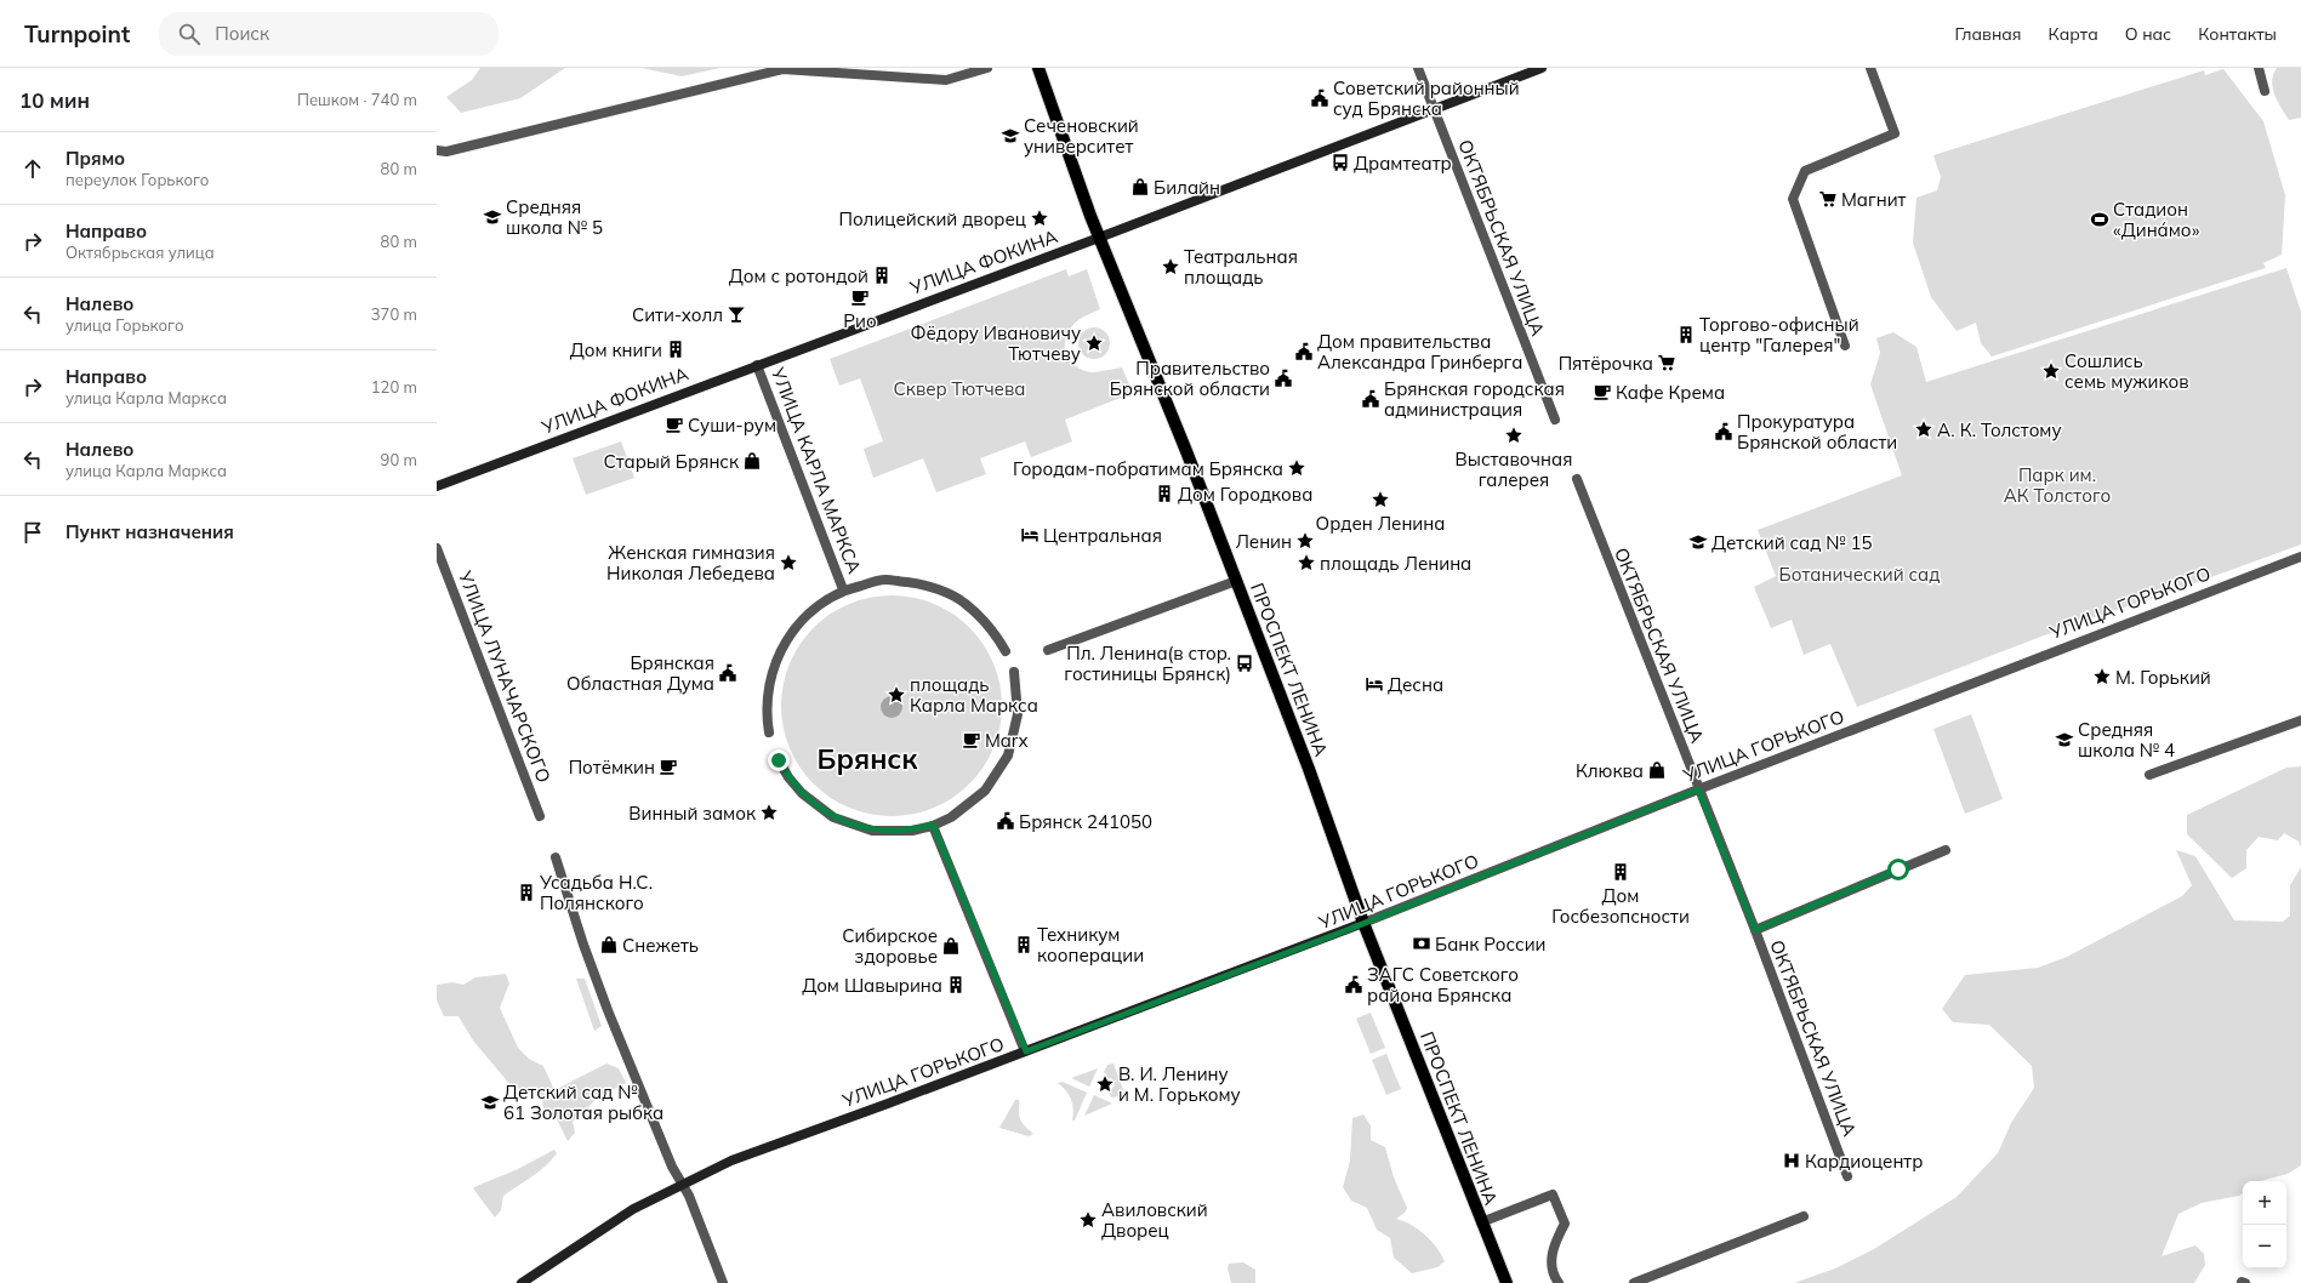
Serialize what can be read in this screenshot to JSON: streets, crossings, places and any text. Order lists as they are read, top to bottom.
{
  "streets": {
    "main road": ["УЛИЦА ФОКИНА", "УЛИЦА ГОРЬКОГО", "ПРОСПЕКТ ЛЕНИНА"],
    "street": ["ОКТЯБРЬСКАЯ УЛИЦА", "УЛИЦА КАРЛА МАРКСА", "УЛИЦА ЛУНАЧАРСКОГО"]
  },
  "crossings": [
    ["ОКТЯБРЬСКАЯ УЛИЦА", "УЛИЦА ФОКИНА"],
    ["ОКТЯБРЬСКАЯ УЛИЦА", "УЛИЦА ГОРЬКОГО"],
    ["УЛИЦА ФОКИНА", "УЛИЦА КАРЛА МАРКСА"],
    ["УЛИЦА ФОКИНА", "ПРОСПЕКТ ЛЕНИНА"],
    ["УЛИЦА ГОРЬКОГО", "ПРОСПЕКТ ЛЕНИНА"]
  ],
  "districts": ["Брянск"],
  "parks": ["Сквер Тютчева", "Парк им. АК Толстого", "Ботанический сад"],
  "places": {
    "public building": [
      "Советский районный суд Брянска",
      "Дом правительства Александра Гринберга",
      "Правительство Брянской области",
      "Брянская городская администрация",
      "Прокуратура Брянской области",
      "Брянская Областная Дума",
      "Брянск 241050",
      "ЗАГС Советского района Брянска"
    ],
    "school or university": [
      "Сеченовский университет",
      "Средняя школа № 5",
      "Детский сад № 15",
      "Средняя школа № 4",
      "Детский сад № 61 Золотая рыбка"
    ],
    "bus stop": ["Драмтеатр", "Пл. Ленина(в стор. гостиницы Брянск)"],
    "shop": [
      "Билайн",
      "Старый Брянск",
      "Клюква",
      "Снежеть",
      "Сибирское здоровье"
    ],
    "supermarket": ["Магнит", "Пятёрочка"],
    "place": [
      "Полицейский дворец",
      "Театральная площадь",
      "Фёдору Ивановичу Тютчеву",
      "Сошлись семь мужиков",
      "А. К. Толстому",
      "Выставочная галерея",
      "Городам-побратимам Брянска",
      "Орден Ленина",
      "Ленин",
      "Женская гимназия Николая Лебедева",
      "площадь Ленина",
      "М. Горький",
      "площадь Карла Маркса",
      "Винный замок",
      "В. И. Ленину и М. Горькому",
      "Авиловский Дворец"
    ],
    "sports": ["Стадион «Дина́мо»"],
    "building": [
      "Дом с ротондой",
      "Торгово-офисный центр \"Галерея\"",
      "Дом книги",
      "Дом Городкова",
      "Дом Госбезопсности",
      "Усадьба Н.С. Полянского",
      "Техникум кооперации",
      "Дом Шавырина"
    ],
    "cafe": [
      "Рио",
      "Кафе Крема",
      "Суши-рум",
      "Marx",
      "Потёмкин"
    ],
    "bar": ["Сити-холл"],
    "hotel": ["Центральная", "Десна"],
    "bank": ["Банк России"],
    "hospital": ["Кардиоцентр"]
  },
  "page": {
    "header": "Turnpoint",
    "search": "Поиск",
    "nav": [
      "Главная",
      "Карта",
      "О нас",
      "Контакты"
    ],
    "heading": ["10 мин", "Пешком · 740 m"],
    "list": [
      ["Прямо", "переулок Горького", "80 m"],
      ["Направо", "Октябрьская улица", "80 m"],
      ["Налево", "улица Горького", "370 m"],
      ["Направо", "улица Карла Маркса", "120 m"],
      ["Налево", "улица Карла Маркса", "90 m"],
      "Пункт назначения"
    ],
    "map_buttons": ["+", "−"]
  }
}
